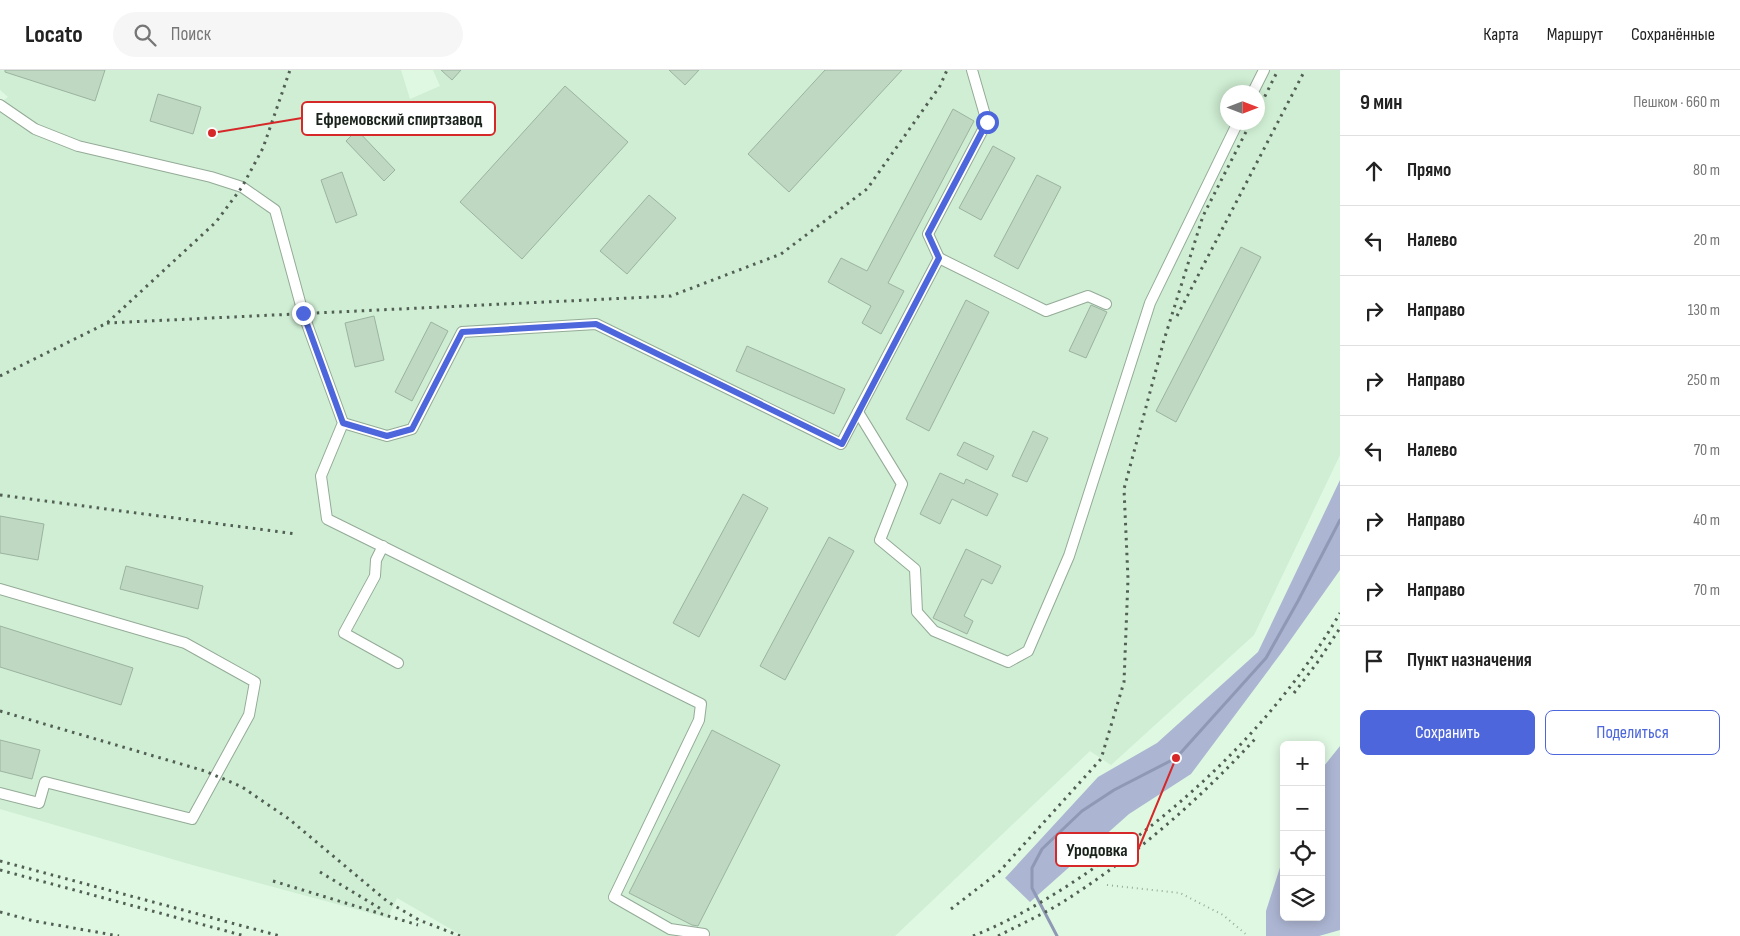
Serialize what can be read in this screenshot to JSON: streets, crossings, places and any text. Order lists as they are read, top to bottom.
{
  "places": ["Ефремовский спиртзавод", "Уродовка"],
  "north": "right",
  "page": {
    "header": "Locato",
    "search": "Поиск",
    "nav": ["Карта", "Маршрут", "Сохранённые"],
    "heading": ["9 мин", "Пешком · 660 m"],
    "list": [
      ["Прямо", "80 m"],
      ["Налево", "20 m"],
      ["Направо", "130 m"],
      ["Направо", "250 m"],
      ["Налево", "70 m"],
      ["Направо", "40 m"],
      ["Направо", "70 m"],
      "Пункт назначения"
    ],
    "buttons": ["Сохранить", "Поделиться"],
    "map_buttons": ["+", "−"]
  }
}
